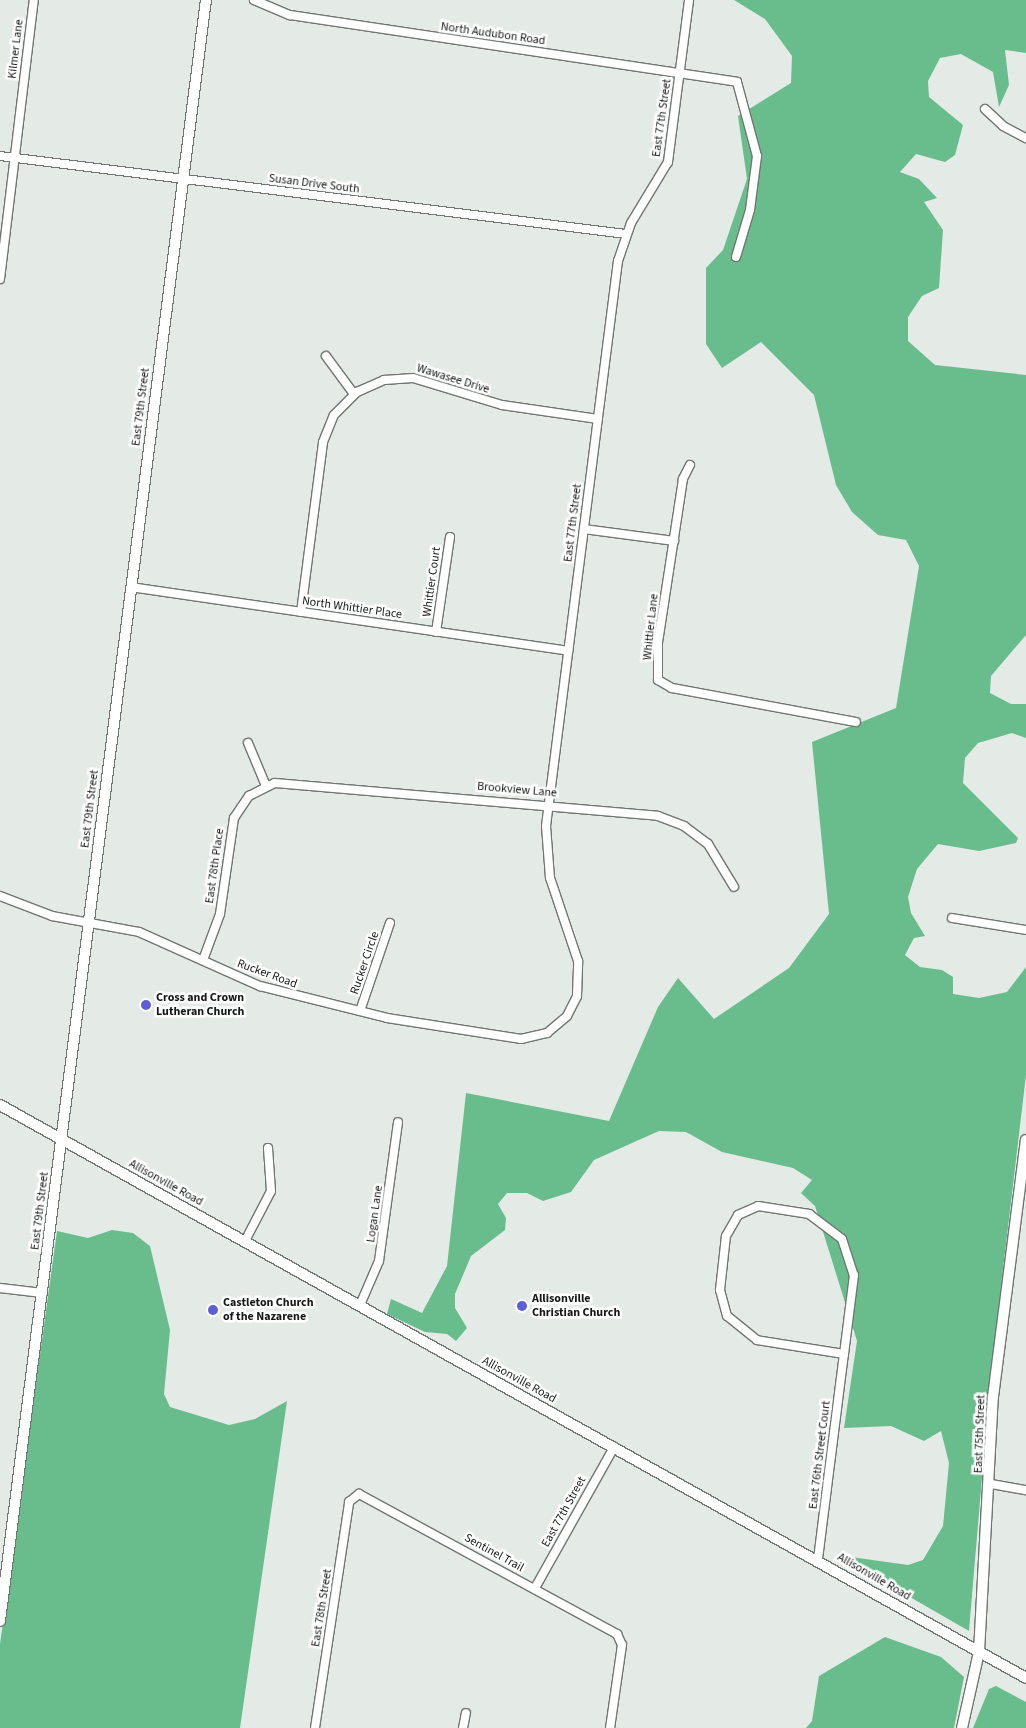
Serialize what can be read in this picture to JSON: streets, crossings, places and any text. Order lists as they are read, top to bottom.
{
  "streets": {
    "street": [
      "North Audubon Road",
      "Kilmer Lane",
      "East 77th Street",
      "Susan Drive South",
      "Wawasee Drive",
      "East 79th Street",
      "Whittier Court",
      "North Whittier Place",
      "Whittier Lane",
      "Brookview Lane",
      "East 78th Place",
      "Rucker Circle",
      "Rucker Road",
      "Allisonville Road",
      "Logan Lane",
      "East 75th Street",
      "East 76th Street Court",
      "Sentinel Trail",
      "East 78th Street"
    ]
  },
  "crossings": [
    ["North Audubon Road", "East 77th Street"],
    ["Kilmer Lane", "Susan Drive South"],
    ["East 77th Street", "Susan Drive South"],
    ["East 77th Street", "Wawasee Drive"],
    ["East 77th Street", "North Whittier Place"],
    ["East 77th Street", "Brookview Lane"],
    ["East 77th Street", "Rucker Road"],
    ["East 77th Street", "Allisonville Road"],
    ["East 77th Street", "Sentinel Trail"],
    ["Susan Drive South", "East 79th Street"],
    ["Wawasee Drive", "North Whittier Place"],
    ["East 79th Street", "North Whittier Place"],
    ["East 79th Street", "Rucker Road"],
    ["East 79th Street", "Allisonville Road"],
    ["Whittier Court", "North Whittier Place"],
    ["Brookview Lane", "East 78th Place"],
    ["East 78th Place", "Rucker Road"],
    ["Rucker Circle", "Rucker Road"],
    ["Allisonville Road", "Logan Lane"],
    ["Allisonville Road", "East 75th Street"],
    ["Allisonville Road", "East 76th Street Court"],
    ["Sentinel Trail", "East 78th Street"]
  ],
  "places": ["Cross and Crown Lutheran Church", "Allisonville Christian Church", "Castleton Church of the Nazarene"]
}
